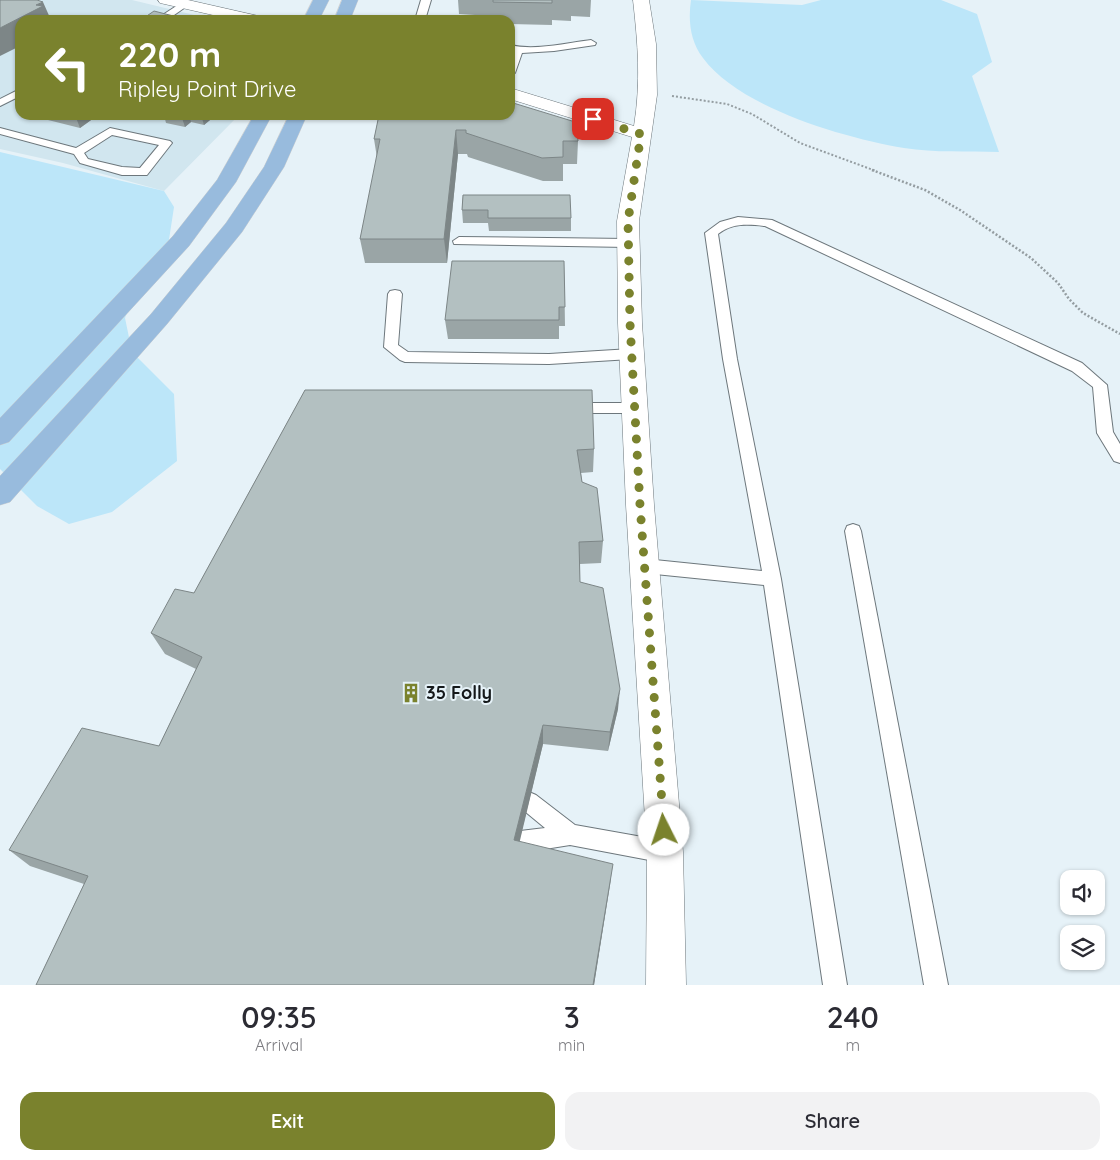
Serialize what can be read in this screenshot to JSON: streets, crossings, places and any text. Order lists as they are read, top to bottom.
{
  "places": {
    "building": ["35 Folly"]
  },
  "page": {
    "turn": ["220 m", "Ripley Point Drive"],
    "eta": [
      "09:35",
      "Arrival",
      "3",
      "min",
      "240",
      "m"
    ],
    "buttons": ["Exit", "Share"]
  }
}
